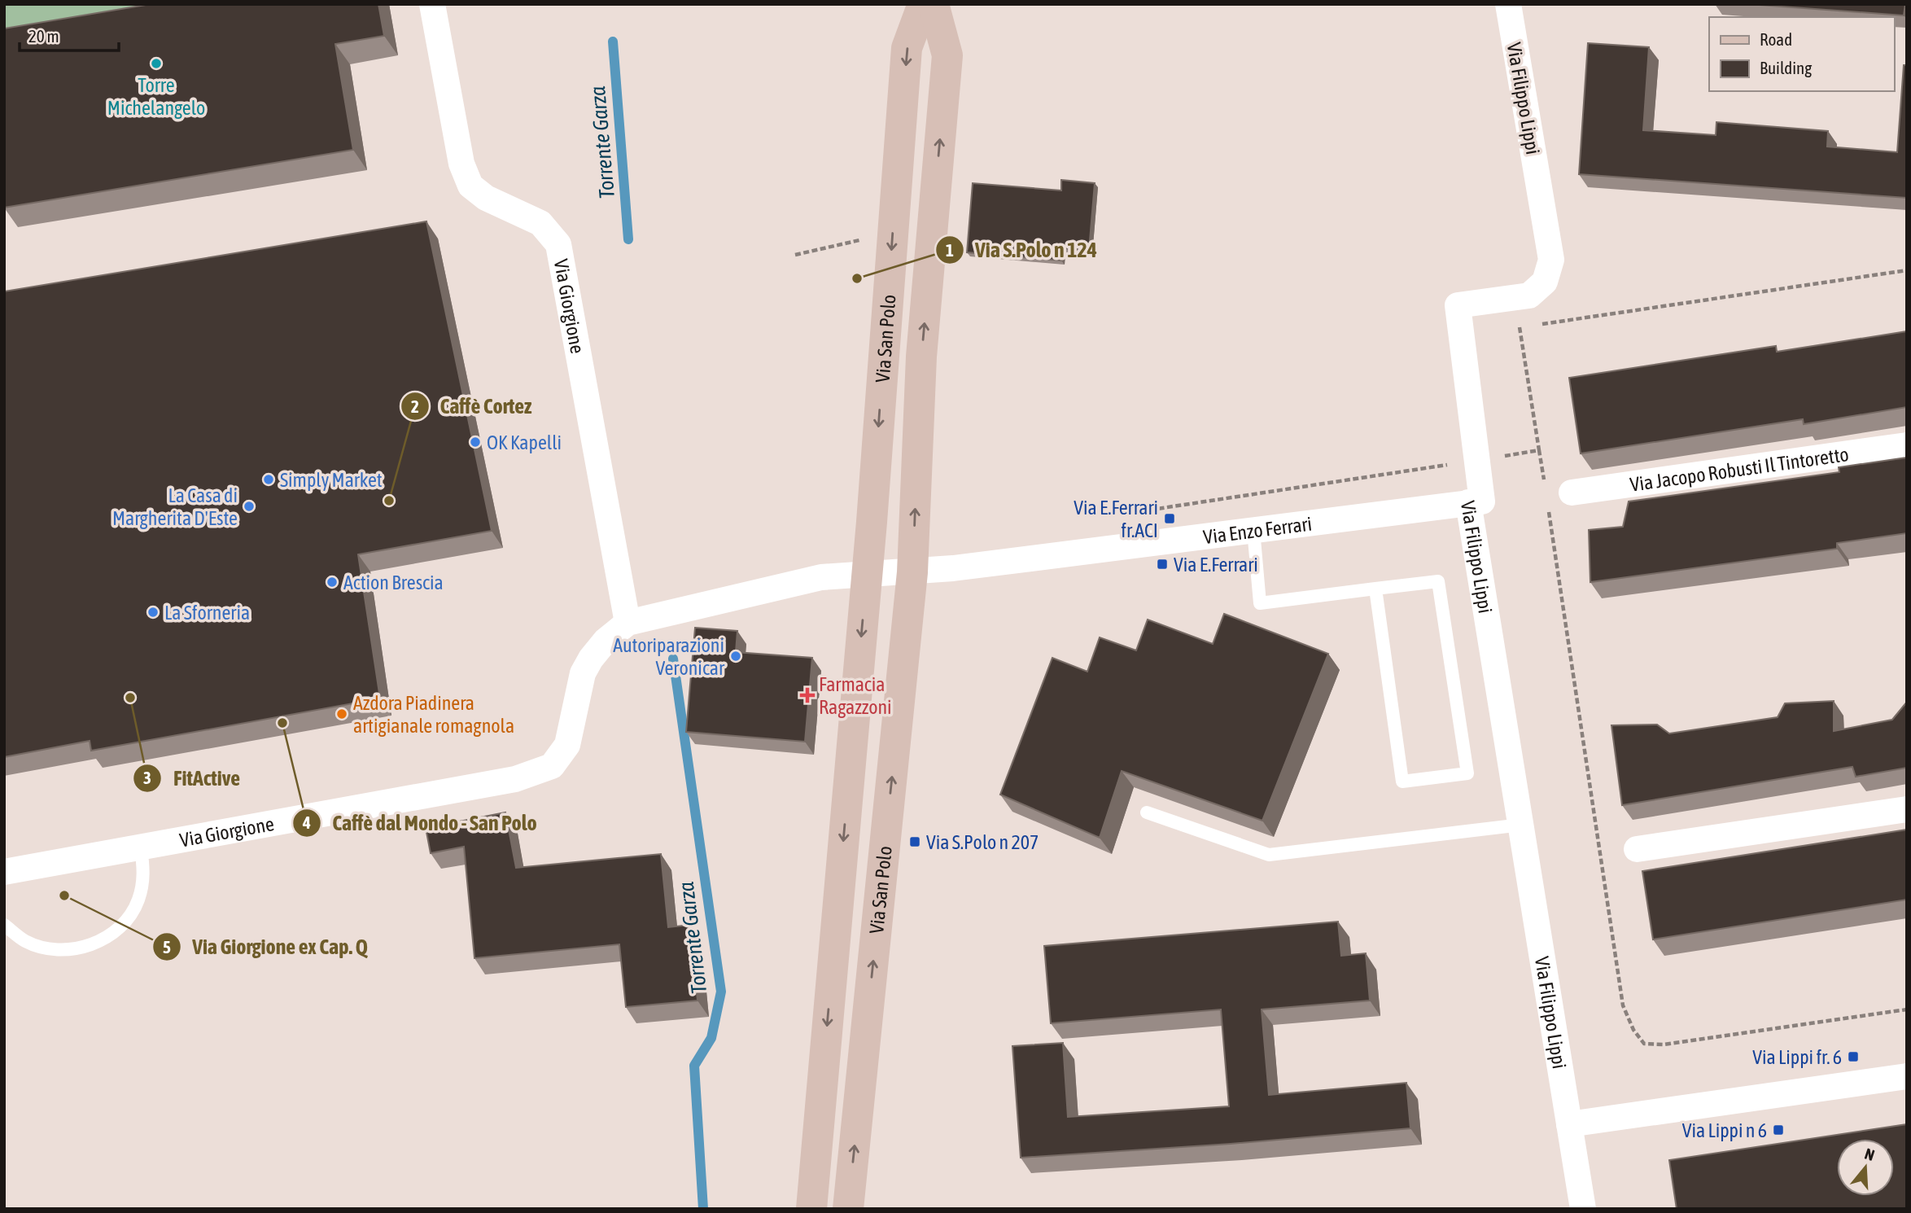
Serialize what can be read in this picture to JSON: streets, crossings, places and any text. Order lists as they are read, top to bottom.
{
  "streets": {
    "main road": ["Via San Polo"],
    "street": [
      "Via Filippo Lippi",
      "Via Giorgione",
      "Via Jacopo Robusti Il Tintoretto",
      "Via Enzo Ferrari"
    ]
  },
  "crossings": [
    ["Via Filippo Lippi", "Via Enzo Ferrari"],
    ["Via Giorgione", "Via San Polo"],
    ["Via San Polo", "Via Enzo Ferrari"]
  ],
  "water": ["Torrente Garza"],
  "places": {
    "other": [
      "Torre Michelangelo",
      "Via S.Polo n 124",
      "OK Kapelli",
      "Simply Market",
      "Caffè Cortez",
      "La Casa di Margherita D'Este",
      "Action Brescia",
      "La Sforneria",
      "Autoriparazioni Veronicar",
      "FitActive",
      "Azdora Piadinera artigianale romagnola",
      "Caffè dal Mondo - San Polo",
      "Via Giorgione ex Cap. Q"
    ],
    "transit": [
      "Via E.Ferrari fr.ACI",
      "Via E.Ferrari",
      "Via S.Polo n 207",
      "Via Lippi fr. 6",
      "Via Lippi n 6"
    ],
    "health": ["Farmacia Ragazzoni"]
  },
  "legend": ["Road", "Building"],
  "scale_bar": "20 m",
  "north": "top"
}
